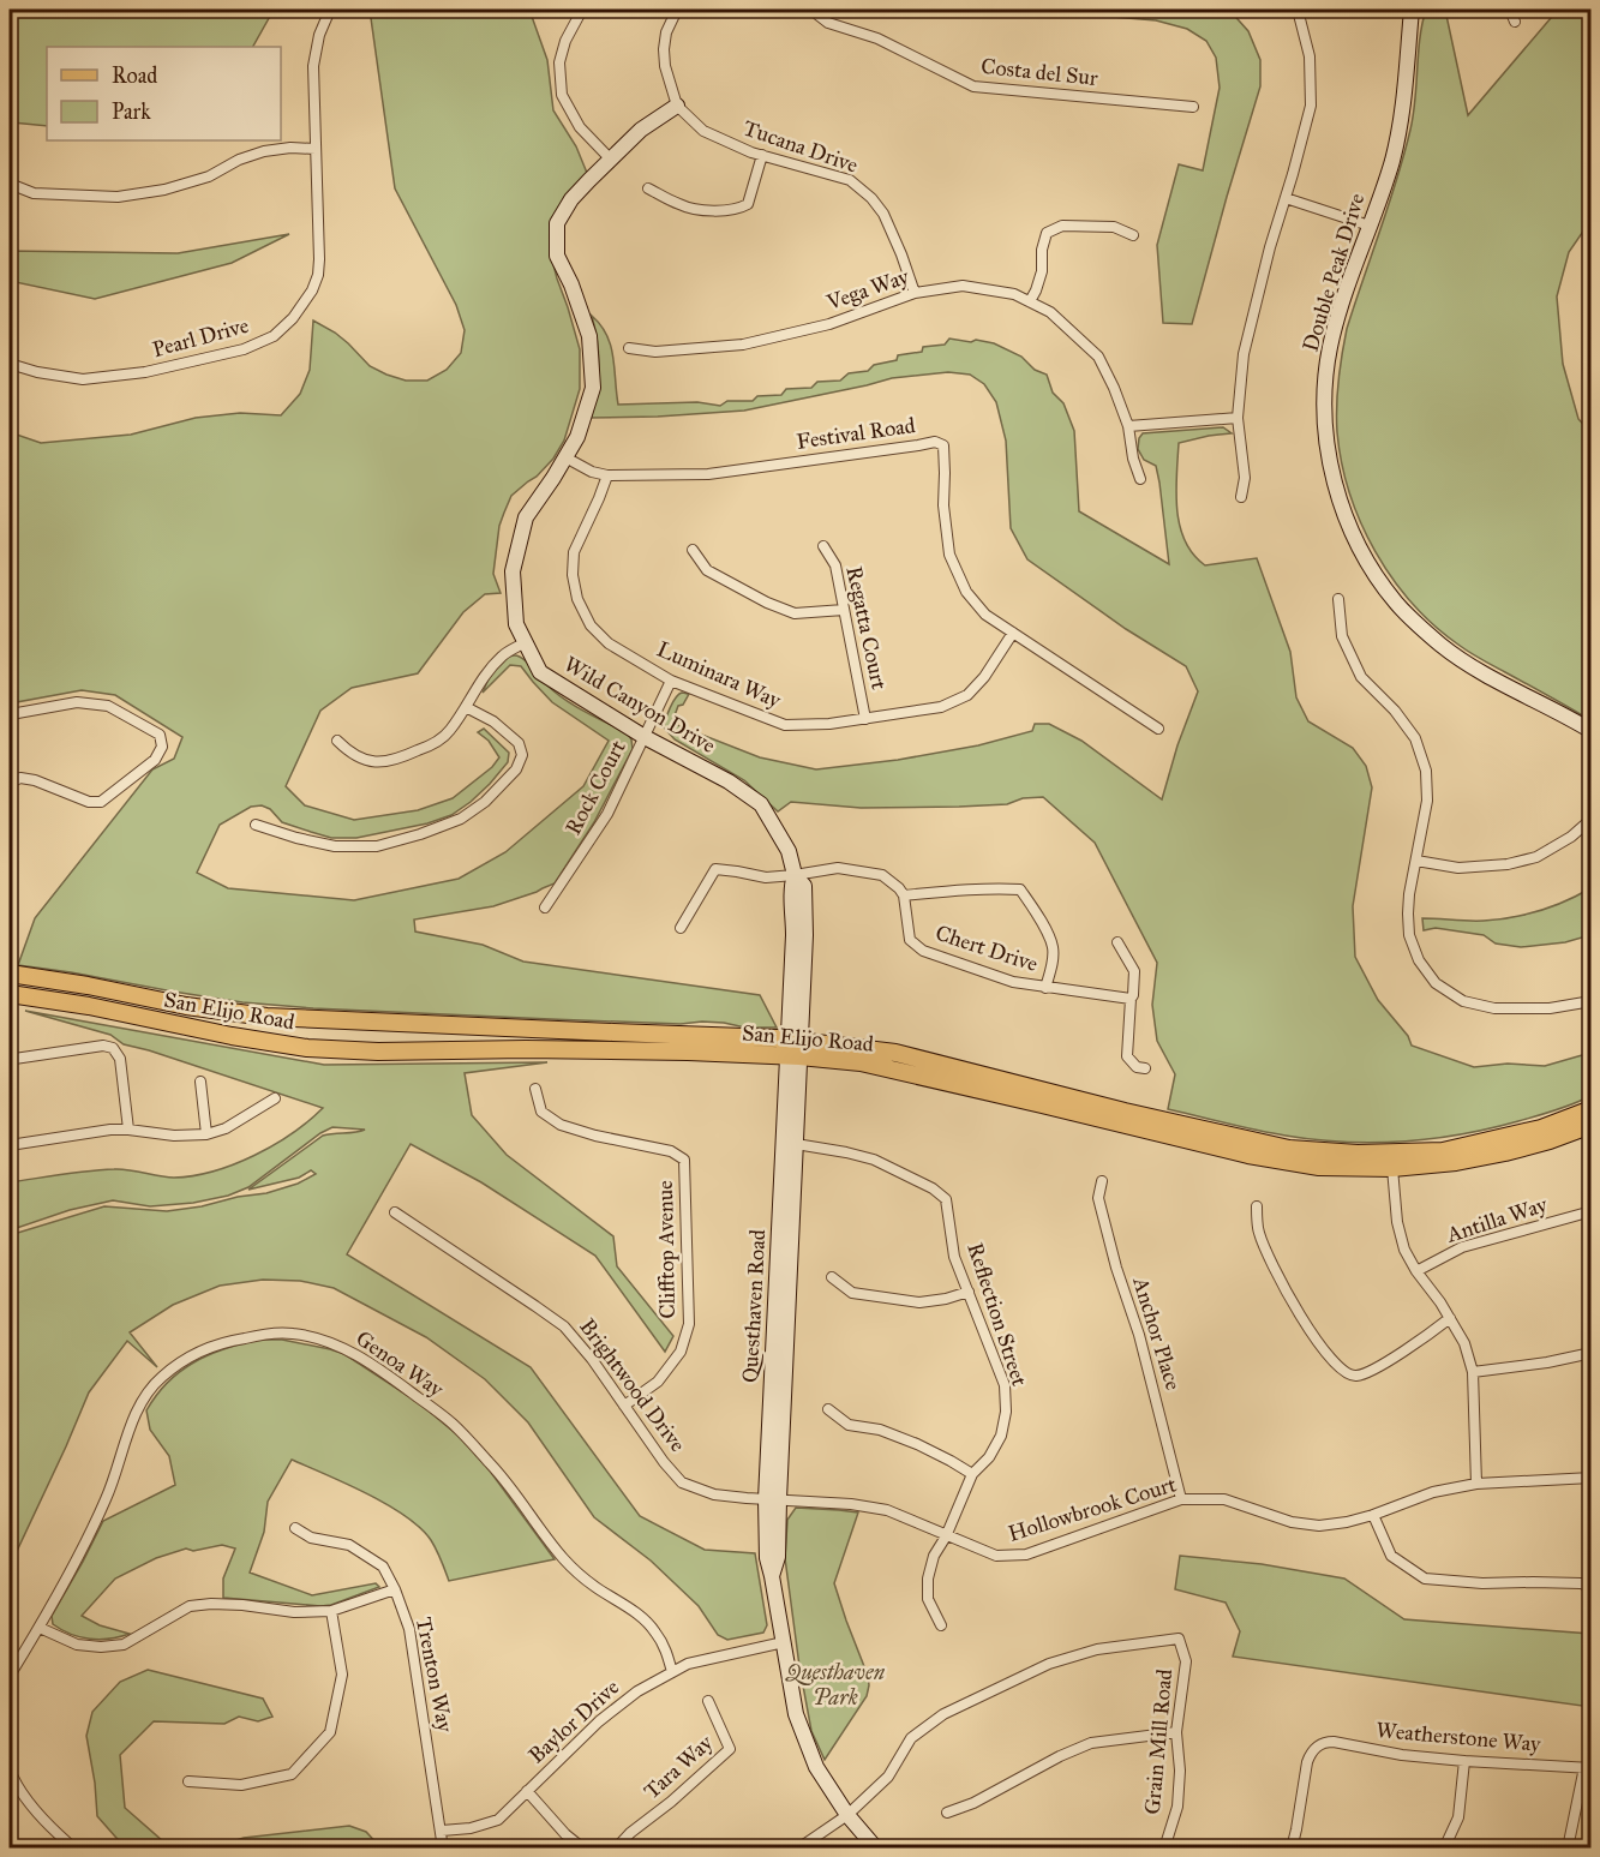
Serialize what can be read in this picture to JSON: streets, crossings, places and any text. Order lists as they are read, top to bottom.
{
  "streets": {
    "main road": ["San Elijo Road"],
    "street": [
      "Costa del Sur",
      "Tucana Drive",
      "Double Peak Drive",
      "Vega Way",
      "Pearl Drive",
      "Festival Road",
      "Regatta Court",
      "Luminara Way",
      "Wild Canyon Drive",
      "Rock Court",
      "Chert Drive",
      "Antilla Way",
      "Clifftop Avenue",
      "Questhaven Road",
      "Reflection Street",
      "Anchor Place",
      "Genoa Way",
      "Brightwood Drive",
      "Hollowbrook Court",
      "Trenton Way",
      "Baylor Drive",
      "Weatherstone Way",
      "Grain Mill Road",
      "Tara Way"
    ]
  },
  "crossings": [
    ["Tucana Drive", "Vega Way"],
    ["Tucana Drive", "Wild Canyon Drive"],
    ["Festival Road", "Luminara Way"],
    ["Festival Road", "Wild Canyon Drive"],
    ["Regatta Court", "Luminara Way"],
    ["Luminara Way", "Rock Court"],
    ["Wild Canyon Drive", "Rock Court"],
    ["Wild Canyon Drive", "San Elijo Road"],
    ["Wild Canyon Drive", "Questhaven Road"],
    ["San Elijo Road", "Questhaven Road"],
    ["Clifftop Avenue", "Brightwood Drive"],
    ["Questhaven Road", "Reflection Street"],
    ["Questhaven Road", "Brightwood Drive"],
    ["Questhaven Road", "Hollowbrook Court"],
    ["Questhaven Road", "Baylor Drive"],
    ["Questhaven Road", "Grain Mill Road"],
    ["Reflection Street", "Hollowbrook Court"],
    ["Anchor Place", "Hollowbrook Court"],
    ["Genoa Way", "Baylor Drive"],
    ["Brightwood Drive", "Hollowbrook Court"],
    ["Trenton Way", "Baylor Drive"]
  ],
  "parks": ["Questhaven Park"],
  "legend": ["Road", "Park"]
}
